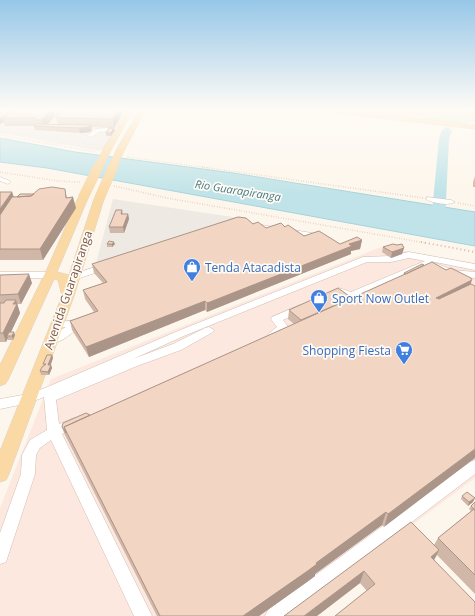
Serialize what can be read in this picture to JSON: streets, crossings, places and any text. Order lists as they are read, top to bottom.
{
  "streets": {
    "main road": ["Avenida Guarapiranga"]
  },
  "water": ["Rio Guarapiranga"],
  "places": {
    "shop": ["Tenda Atacadista", "Sport Now Outlet"],
    "supermarket": ["Shopping Fiesta"]
  }
}
